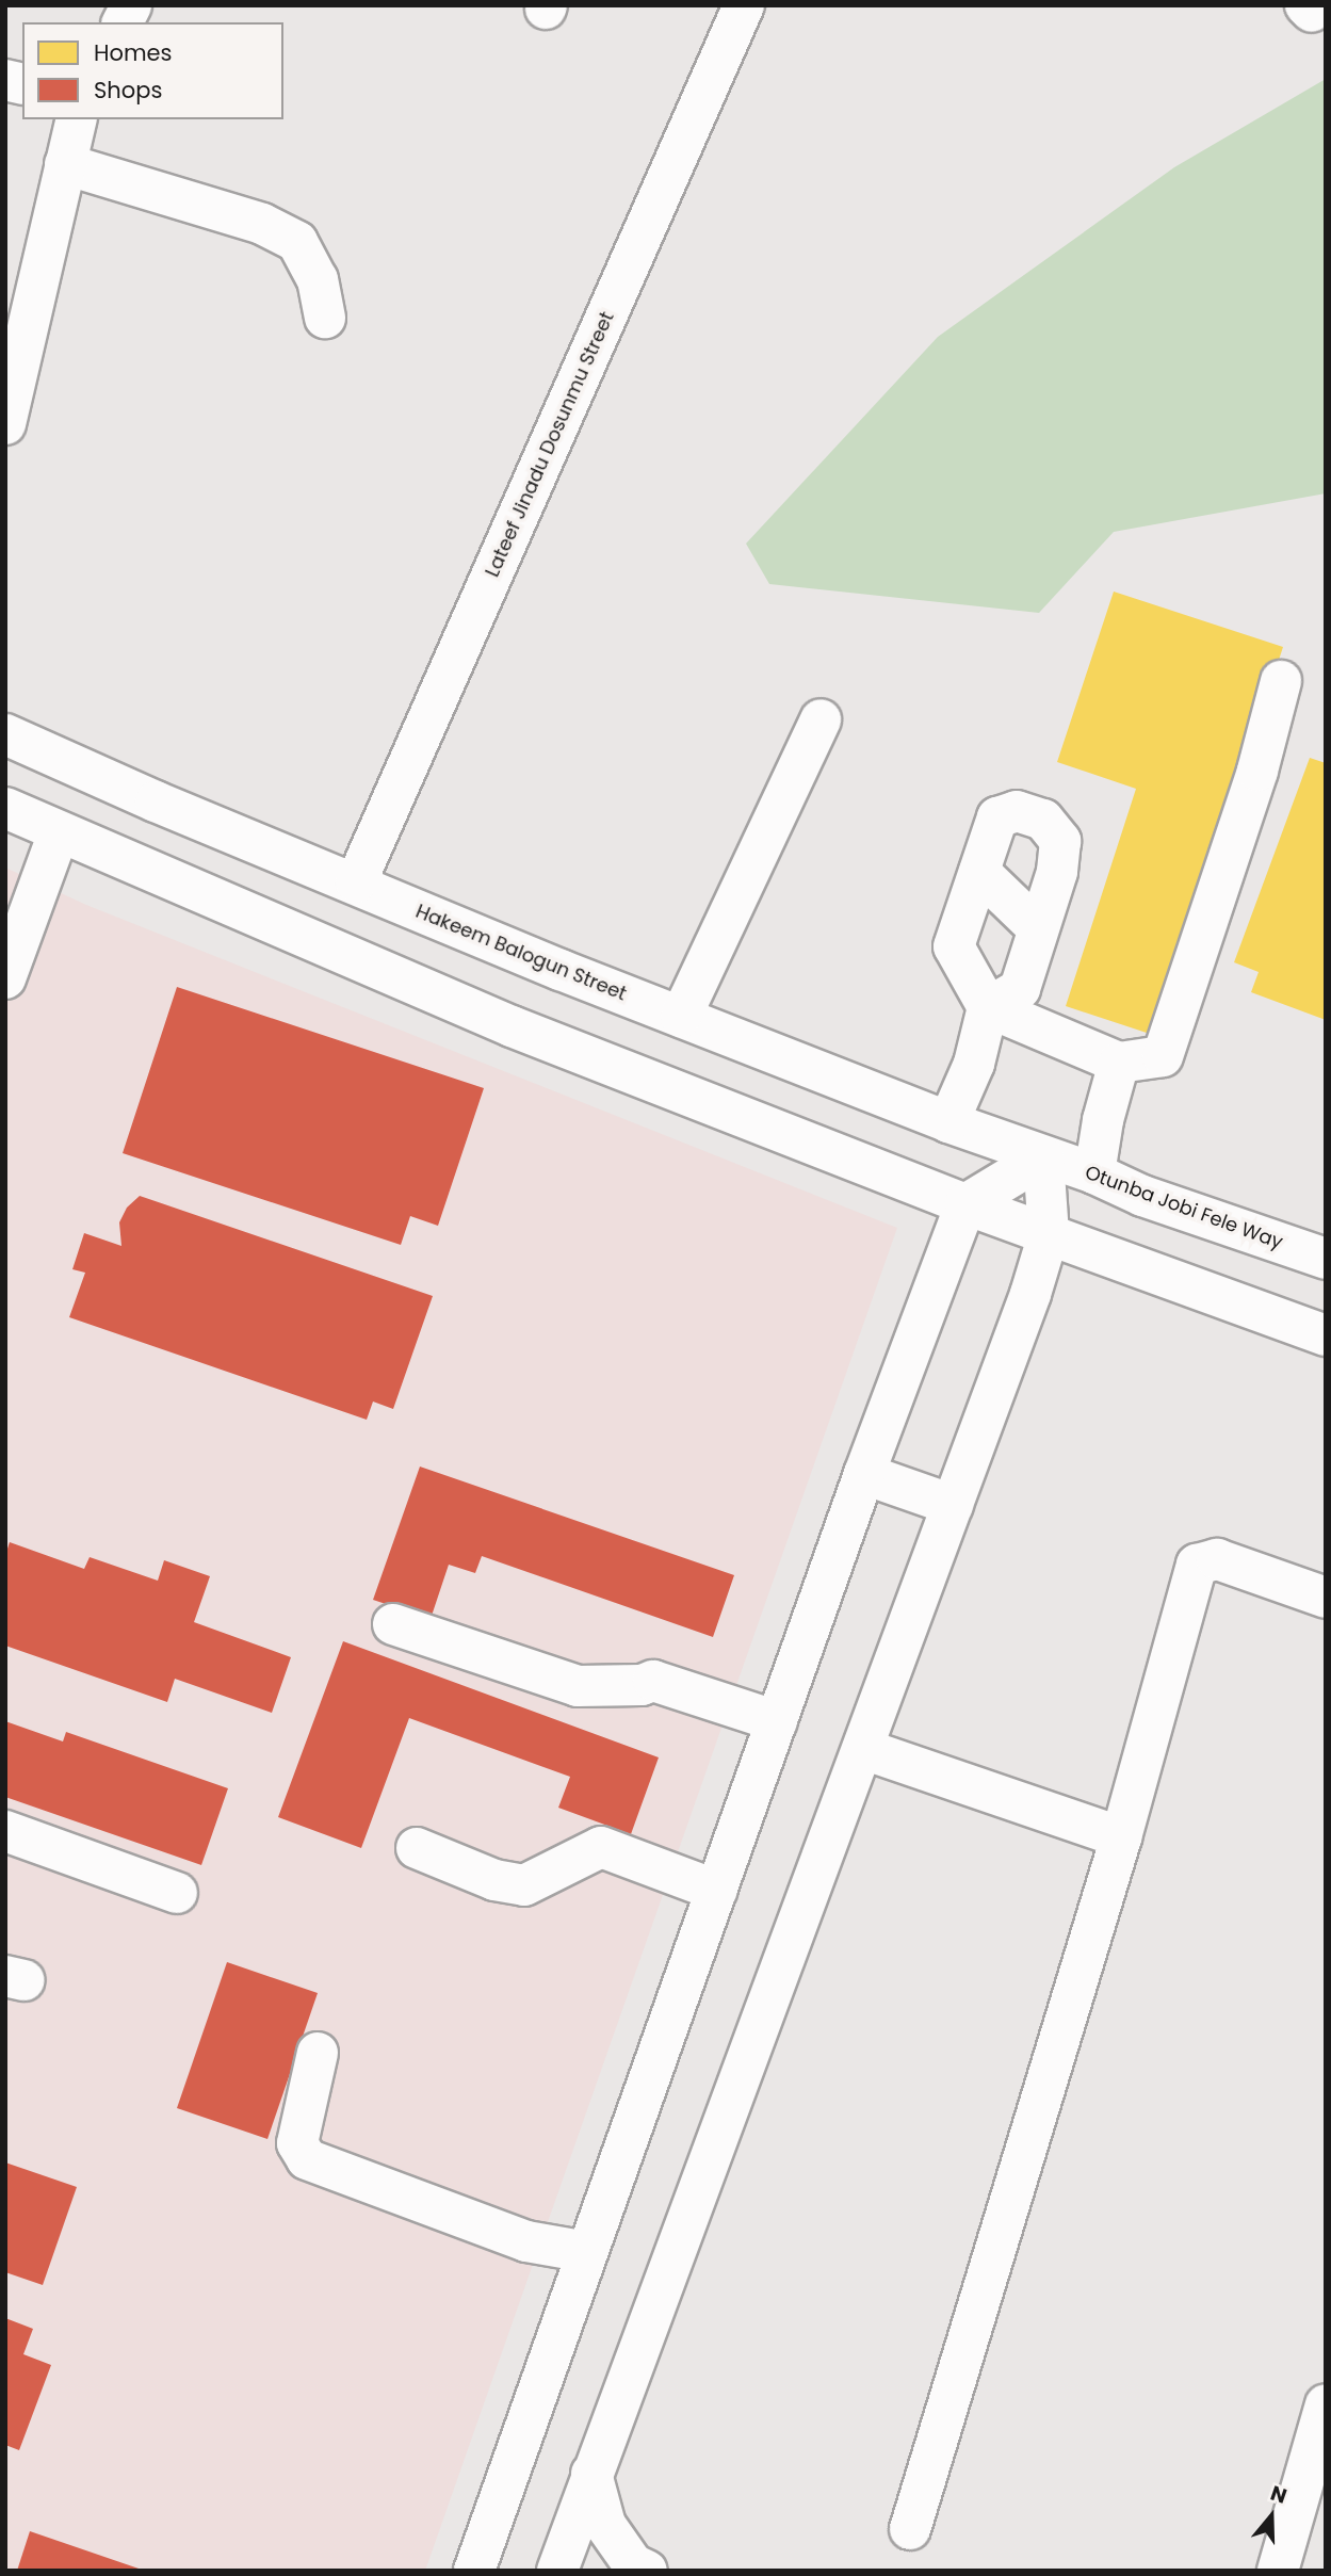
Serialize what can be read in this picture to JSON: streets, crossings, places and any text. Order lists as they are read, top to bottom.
{
  "streets": {
    "street": ["Lateef Jinadu Dosunmu Street", "Hakeem Balogun Street", "Otunba Jobi Fele Way"]
  },
  "crossings": [
    ["Lateef Jinadu Dosunmu Street", "Hakeem Balogun Street"],
    ["Hakeem Balogun Street", "Otunba Jobi Fele Way"]
  ],
  "legend": ["Homes", "Shops"],
  "north": "top"
}
